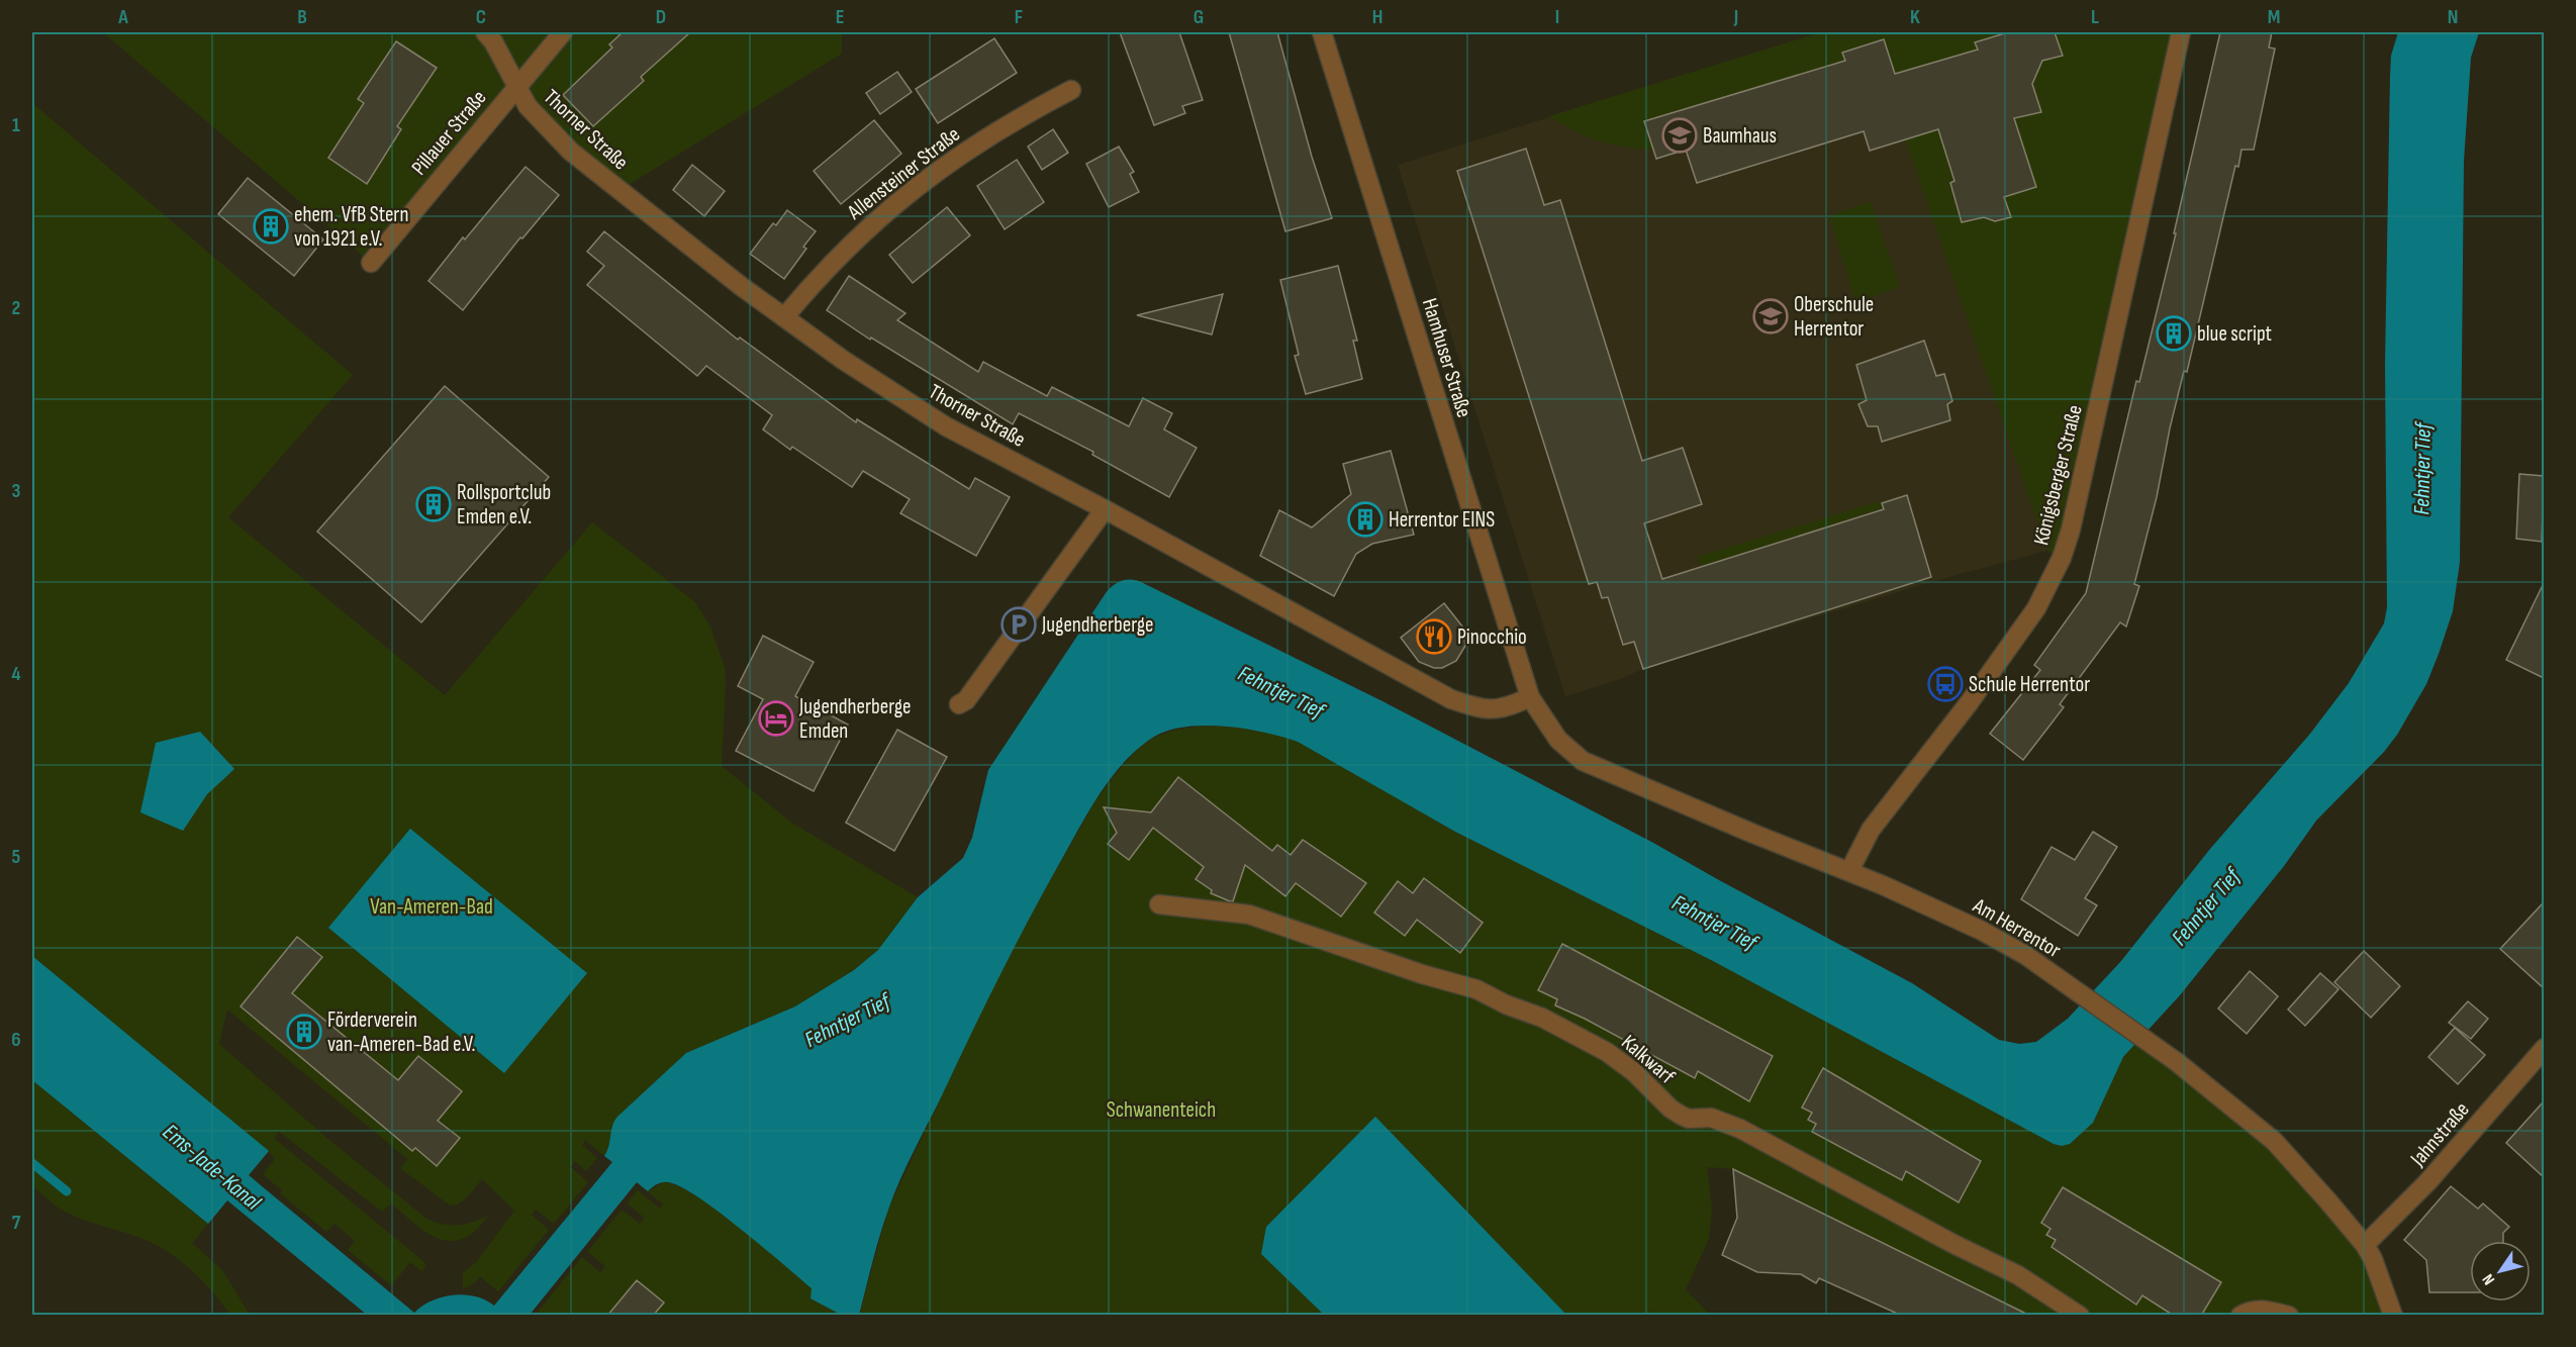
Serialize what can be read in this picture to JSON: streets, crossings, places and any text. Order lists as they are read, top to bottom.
{
  "streets": {
    "street": [
      "Thorner Straße",
      "Pillauer Straße",
      "Allensteiner Straße",
      "Hamhuser Straße",
      "Königsberger Straße",
      "Am Herrentor",
      "Kalkwarf",
      "Jahnstraße"
    ]
  },
  "crossings": [
    ["Thorner Straße", "Pillauer Straße"],
    ["Thorner Straße", "Allensteiner Straße"],
    ["Thorner Straße", "Hamhuser Straße"],
    ["Thorner Straße", "Am Herrentor"],
    ["Hamhuser Straße", "Am Herrentor"],
    ["Königsberger Straße", "Am Herrentor"],
    ["Am Herrentor", "Jahnstraße"]
  ],
  "water": ["Fehntjer Tief", "Ems-Jade-Kanal"],
  "parks": ["Van-Ameren-Bad", "Schwanenteich"],
  "places": {
    "school or university": ["Baumhaus", "Oberschule Herrentor"],
    "building": [
      "ehem. VfB Stern von 1921 e.V.",
      "blue script",
      "Rollsportclub Emden e.V.",
      "Herrentor EINS",
      "Förderverein van-Ameren-Bad e.V."
    ],
    "parking": ["Jugendherberge"],
    "restaurant": ["Pinocchio"],
    "bus stop": ["Schule Herrentor"],
    "hotel": ["Jugendherberge Emden"]
  },
  "north": "bottom left",
  "grid": {
    "columns": [
      "A",
      "B",
      "C",
      "D",
      "E",
      "F",
      "G",
      "H",
      "I",
      "J",
      "K",
      "L",
      "M",
      "N"
    ],
    "rows": [
      "1",
      "2",
      "3",
      "4",
      "5",
      "6",
      "7"
    ]
  }
}
